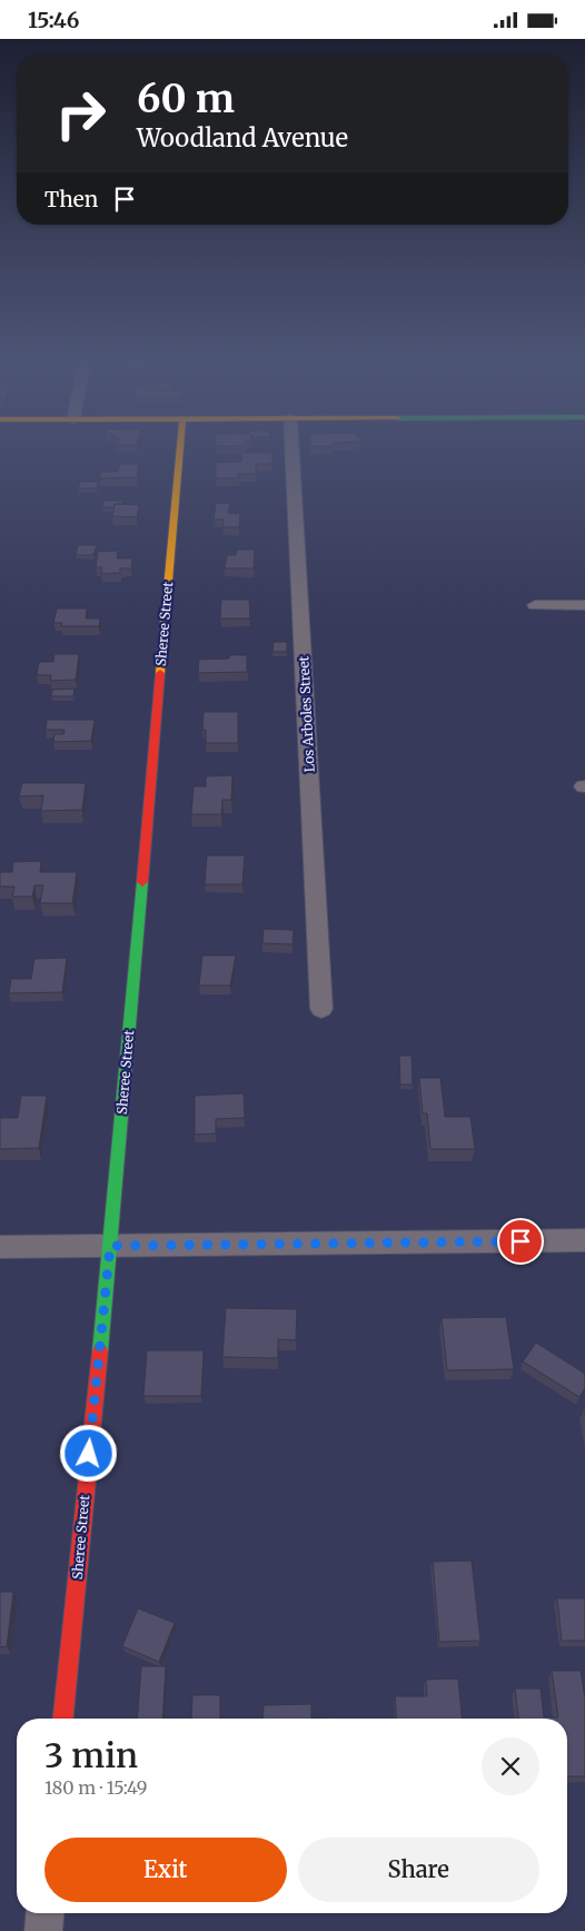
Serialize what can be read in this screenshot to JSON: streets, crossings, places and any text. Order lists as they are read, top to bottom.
{
  "streets": {
    "street": ["Sheree Street", "Los Arboles Street"]
  },
  "page": {
    "status": "15:46",
    "turn": ["60 m", "Woodland Avenue"],
    "then": "Then",
    "heading": ["3 min", "180 m · 15:49"],
    "buttons": ["Exit", "Share"]
  }
}
